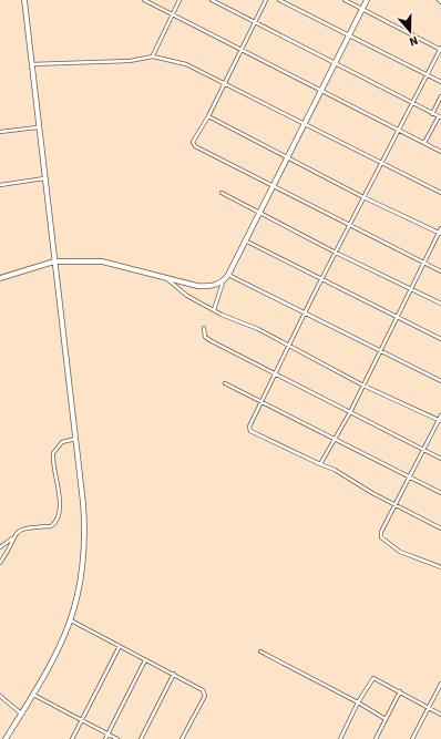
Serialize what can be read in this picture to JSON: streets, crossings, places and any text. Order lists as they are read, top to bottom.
{
  "north": "bottom"
}
